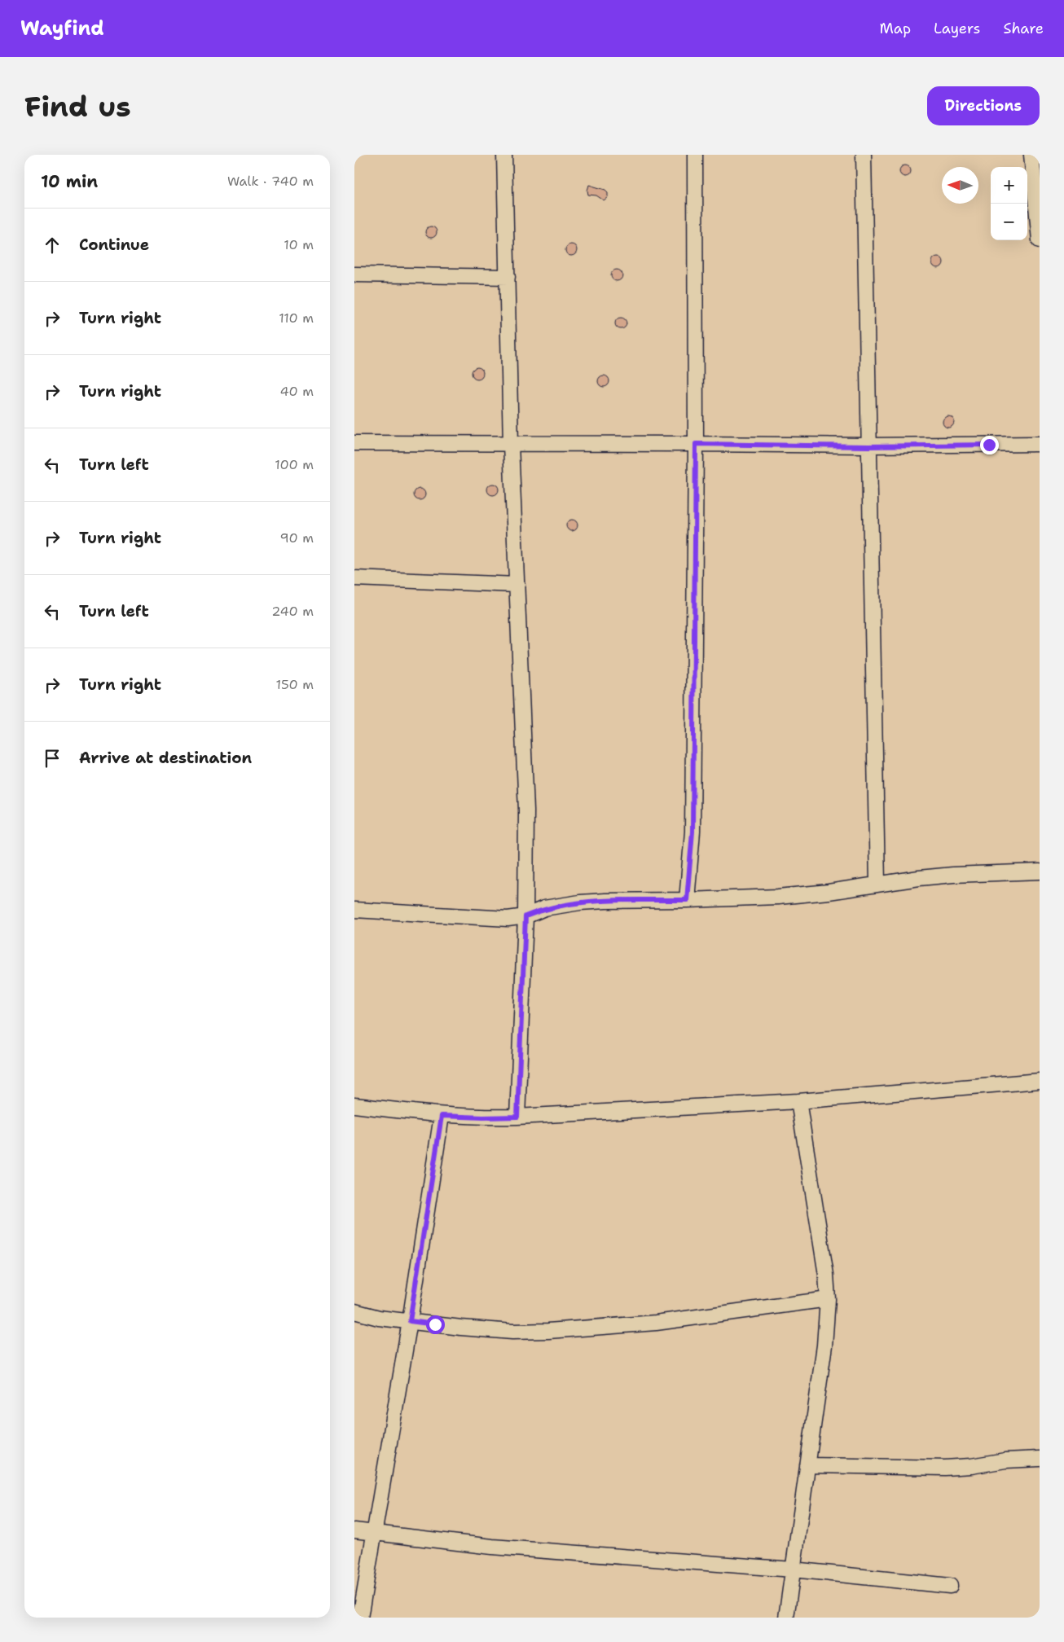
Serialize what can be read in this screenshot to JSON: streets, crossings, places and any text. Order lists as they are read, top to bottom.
{
  "north": "left",
  "page": {
    "header": "Wayfind",
    "nav": ["Map", "Layers", "Share"],
    "buttons": "Directions",
    "title": "Find us",
    "heading": ["10 min", "Walk · 740 m"],
    "map_buttons": ["+", "−"],
    "list": [
      ["Continue", "10 m"],
      ["Turn right", "110 m"],
      ["Turn right", "40 m"],
      ["Turn left", "100 m"],
      ["Turn right", "90 m"],
      ["Turn left", "240 m"],
      ["Turn right", "150 m"],
      "Arrive at destination"
    ]
  }
}
